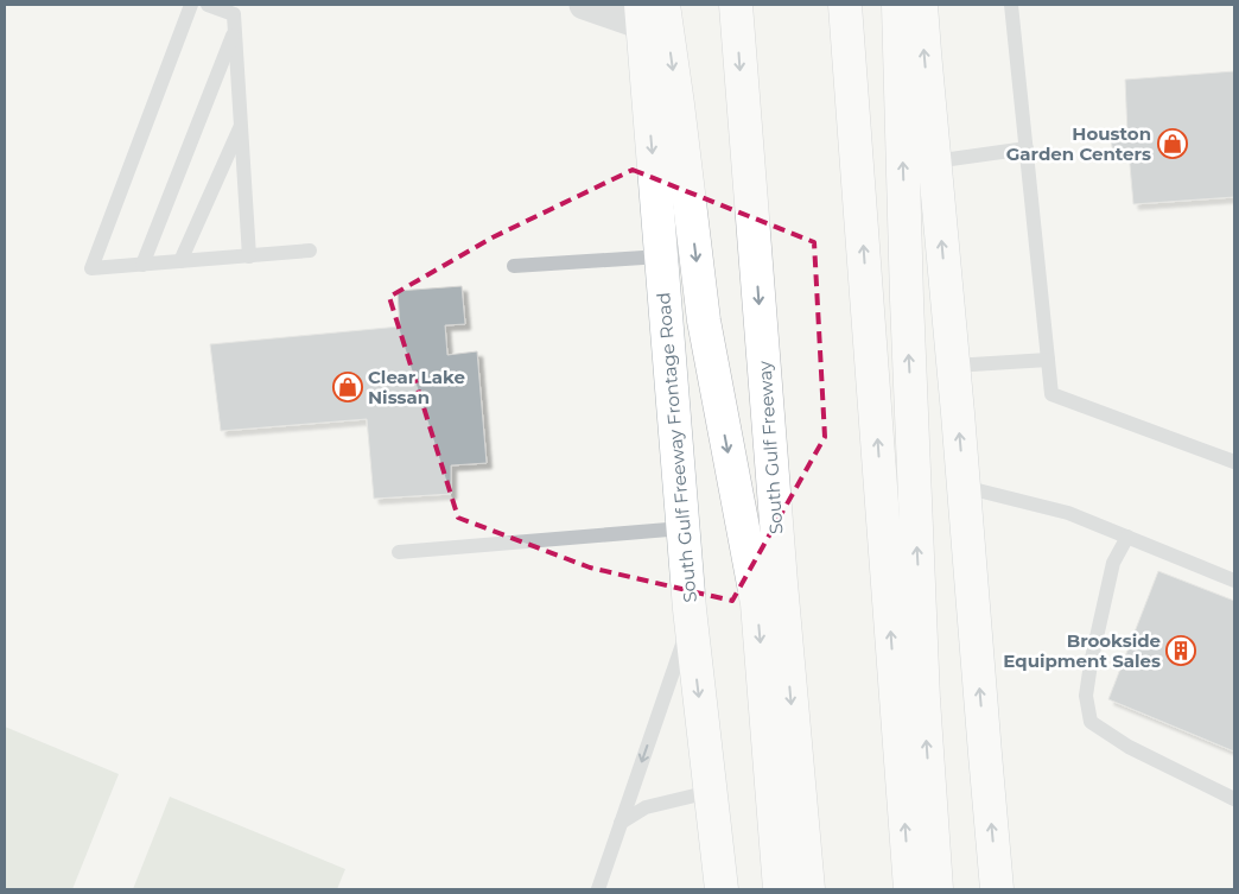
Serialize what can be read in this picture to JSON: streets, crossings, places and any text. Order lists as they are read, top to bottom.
{
  "streets": {
    "main road": ["South Gulf Freeway Frontage Road", "South Gulf Freeway"]
  },
  "places": {
    "shop": ["Houston Garden Centers", "Clear Lake Nissan"],
    "building": ["Brookside Equipment Sales"]
  }
}
